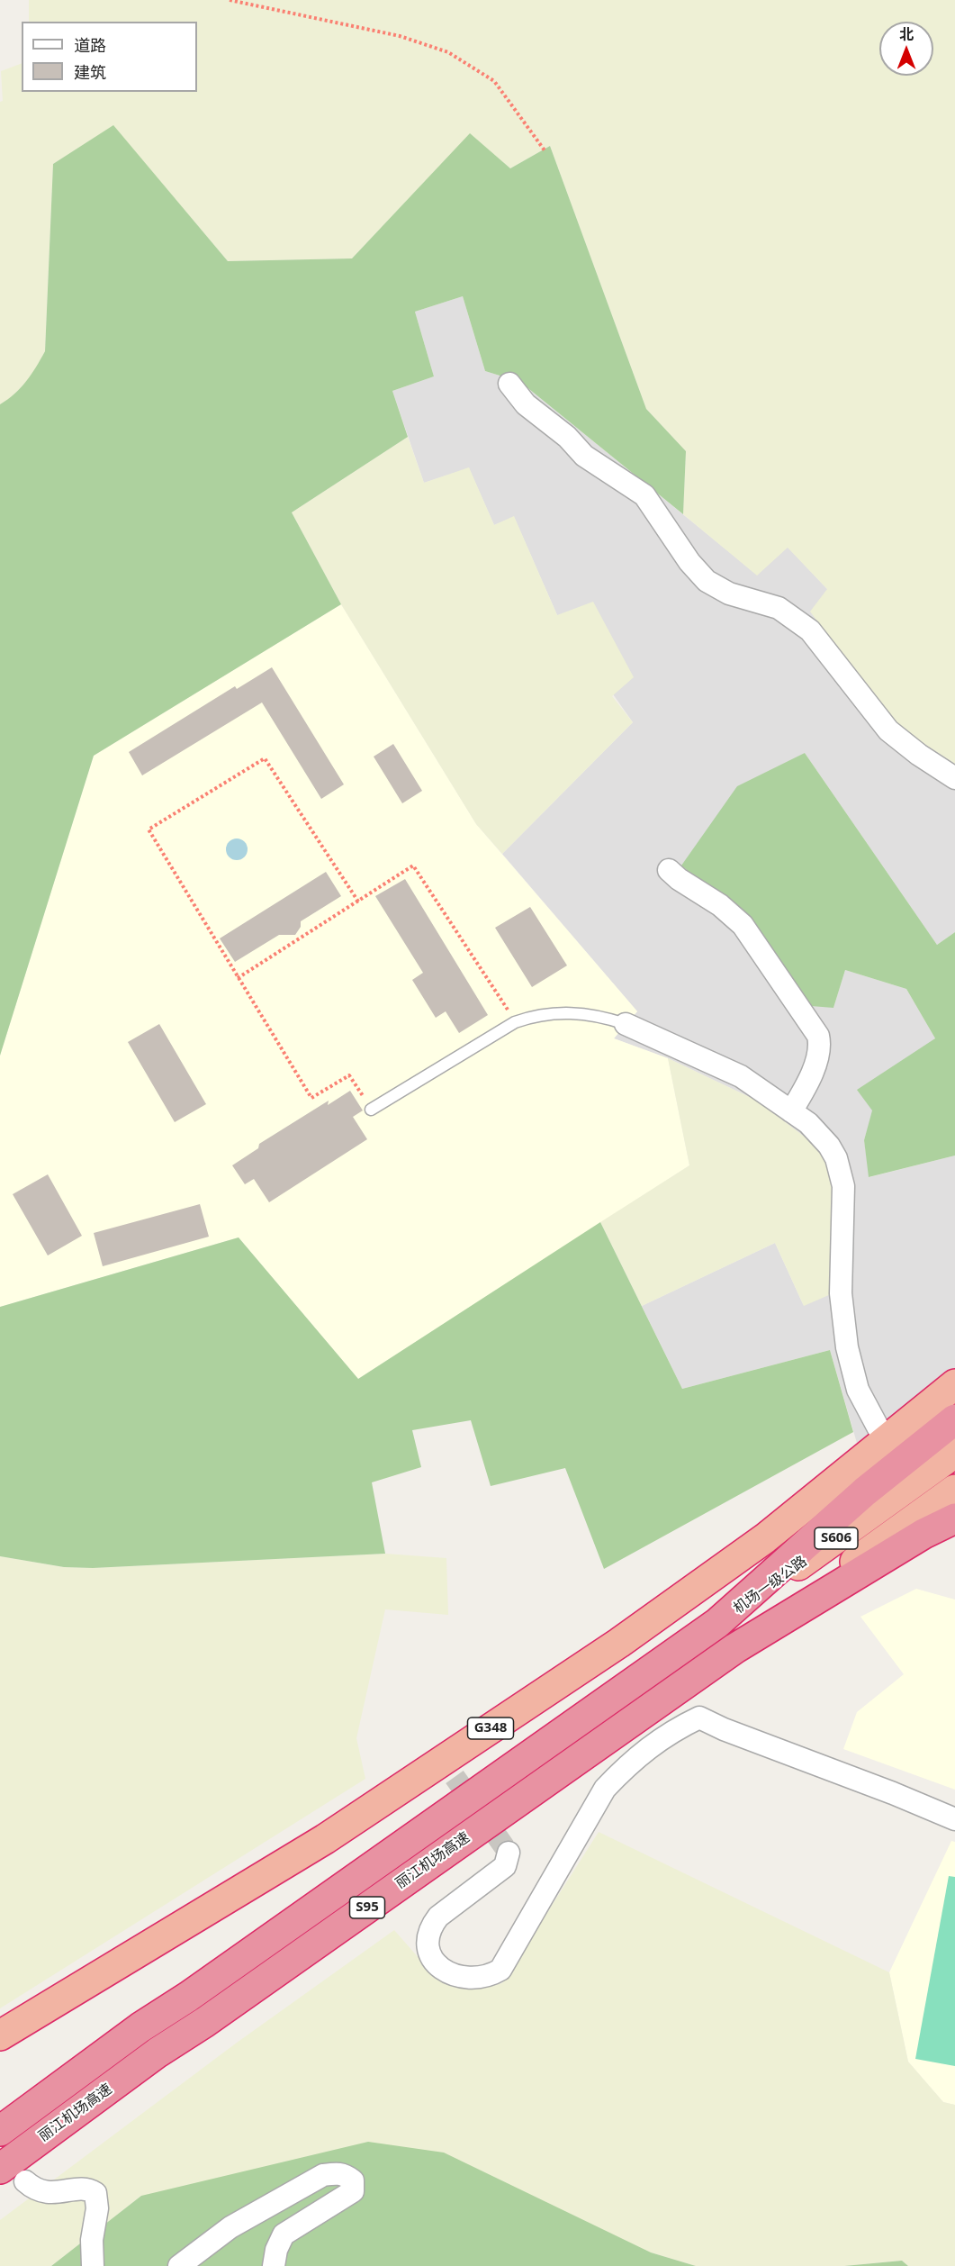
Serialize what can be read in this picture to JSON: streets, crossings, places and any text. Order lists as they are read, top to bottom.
{
  "streets": {
    "highway": [
      "S606",
      "机场一级公路",
      "G348",
      "丽江机场高速",
      "S95"
    ]
  },
  "crossings": [
    ["机场一级公路", "丽江机场高速"]
  ],
  "legend": ["道路", "建筑"],
  "north": "top"
}
